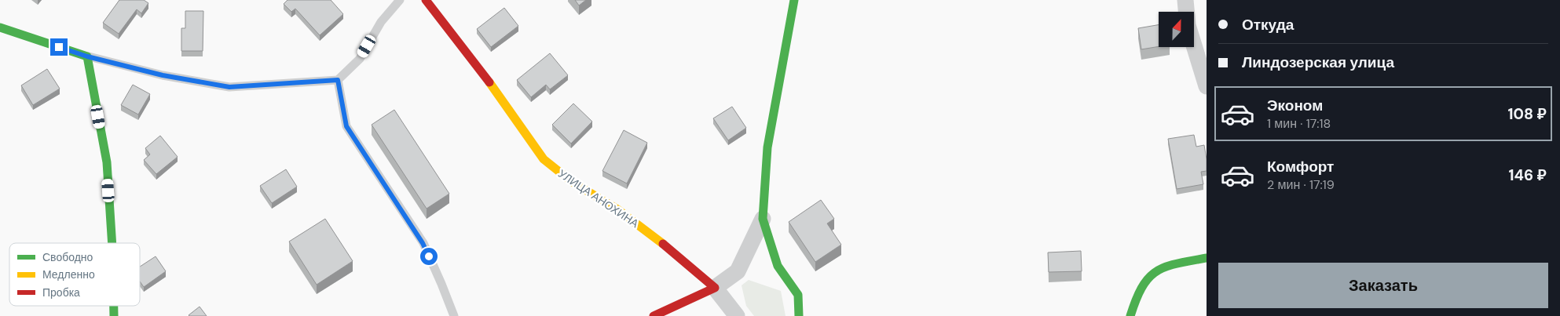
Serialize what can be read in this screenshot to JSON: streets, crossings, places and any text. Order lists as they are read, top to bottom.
{
  "streets": {
    "street": ["УЛИЦА АНОХИНА"]
  },
  "legend": ["Свободно", "Медленно", "Пробка"],
  "north": "top",
  "page": {
    "banner": ["Откуда", "Линдозерская улица"],
    "list": [
      {
        "name": "Эконом",
        "note": "1 мин · 17:18",
        "value": "108 ₽"
      },
      {
        "name": "Комфорт",
        "note": "2 мин · 17:19",
        "value": "146 ₽"
      }
    ],
    "buttons": "Заказать"
  }
}
